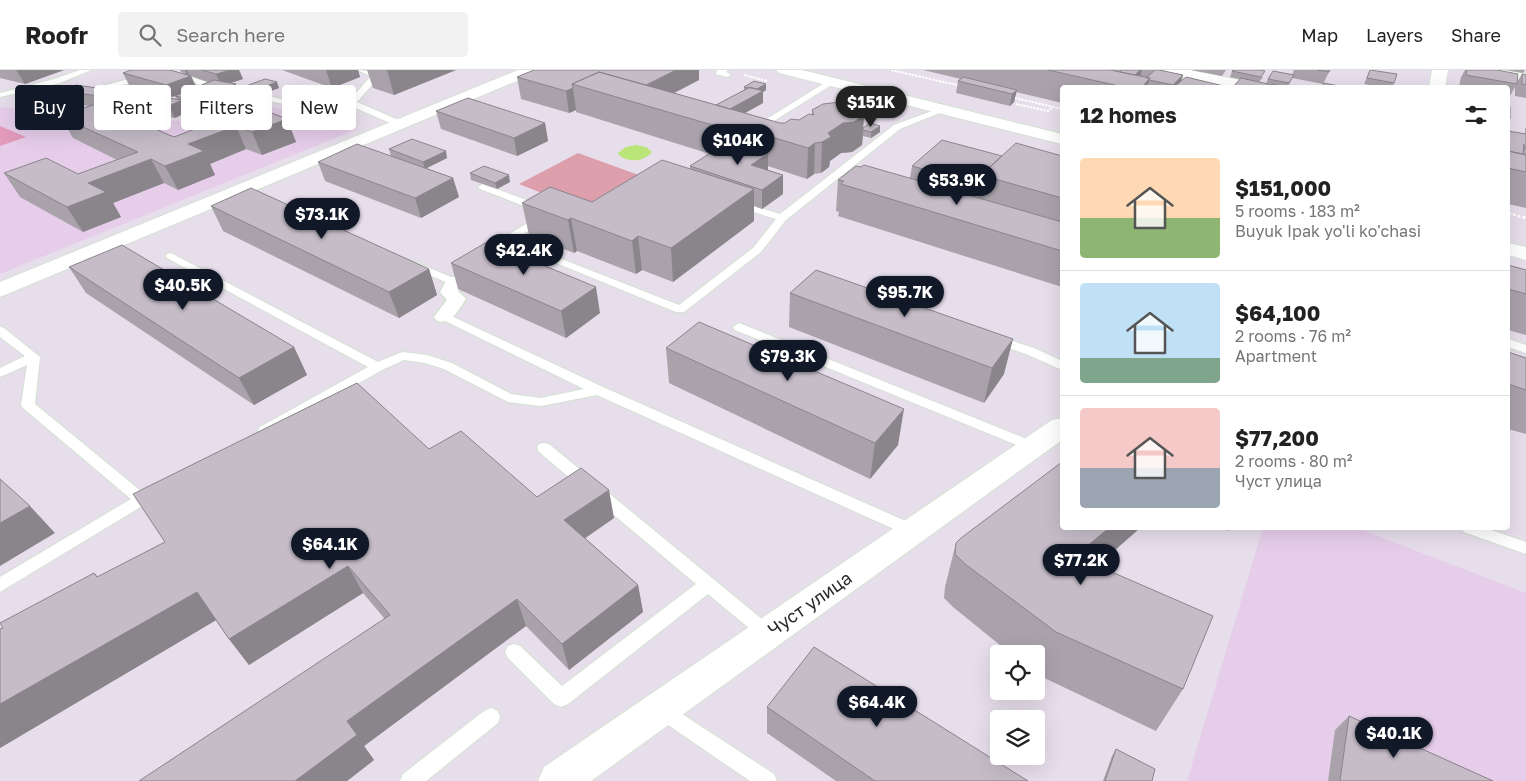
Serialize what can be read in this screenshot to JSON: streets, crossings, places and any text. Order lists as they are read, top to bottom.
{
  "streets": {
    "street": ["Чуст улица"]
  },
  "page": {
    "header": "Roofr",
    "search": "Search here",
    "nav": ["Map", "Layers", "Share"],
    "chip": [
      "Buy",
      "Rent",
      "Filters",
      "New"
    ],
    "heading": "12 homes",
    "price": [
      "$151K",
      "$104K",
      "$53.9K",
      "$73.1K",
      "$42.4K",
      "$40.5K",
      "$95.7K",
      "$79.3K",
      "$64.1K",
      "$77.2K",
      "$64.4K",
      "$40.1K"
    ],
    "list": [
      {
        "name": "$151,000",
        "note": "5 rooms · 183 m² · Buyuk Ipak yo'li ko'chasi"
      },
      {
        "name": "$64,100",
        "note": "2 rooms · 76 m² · Apartment"
      },
      {
        "name": "$77,200",
        "note": "2 rooms · 80 m² · Чуст улица"
      }
    ]
  }
}
